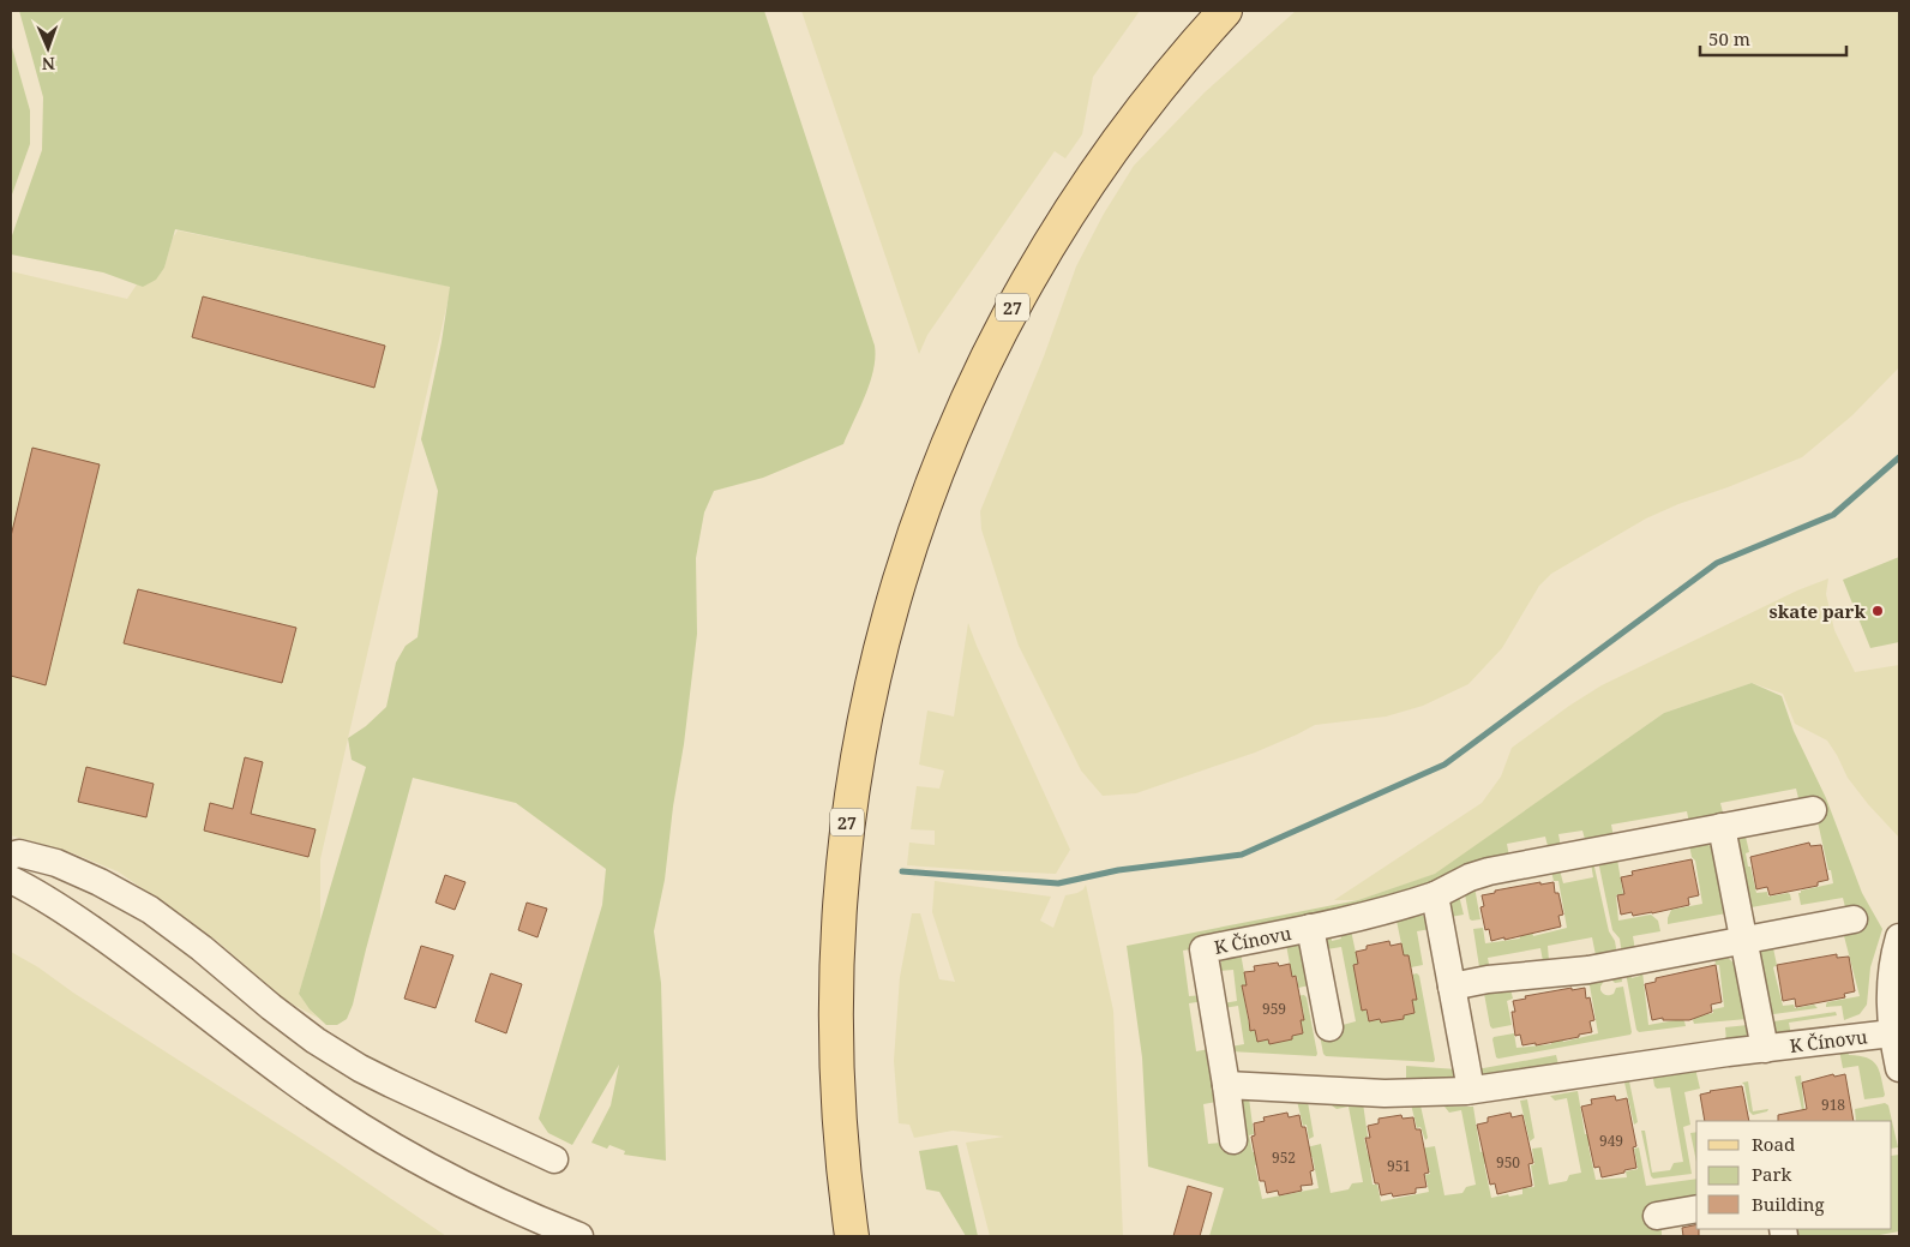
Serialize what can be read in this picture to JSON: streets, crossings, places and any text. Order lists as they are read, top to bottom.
{
  "streets": {
    "main road": ["27"],
    "street": ["K Čínovu"]
  },
  "places": ["skate park"],
  "house_numbers": [
    "959",
    "918",
    "949",
    "952",
    "950",
    "951"
  ],
  "legend": ["Road", "Park", "Building"],
  "scale_bar": "50 m",
  "north": "bottom"
}
